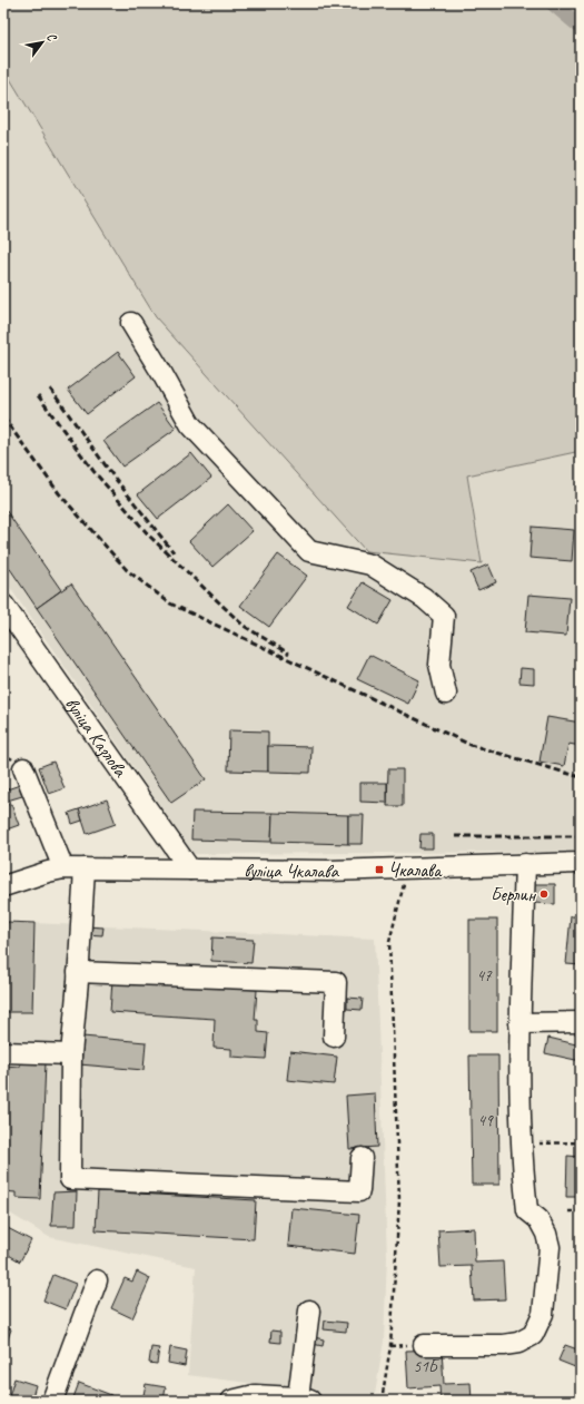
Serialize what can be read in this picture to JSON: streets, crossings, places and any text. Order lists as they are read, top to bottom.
{
  "streets": {
    "street": ["вуліца Казлова", "вуліца Чкалава"]
  },
  "crossings": [
    ["вуліца Казлова", "вуліца Чкалава"]
  ],
  "places": {
    "transit": ["Чкалава"],
    "other": ["Берлин"]
  },
  "house_numbers": ["47", "49", "51Б"],
  "north": "top right"
}
